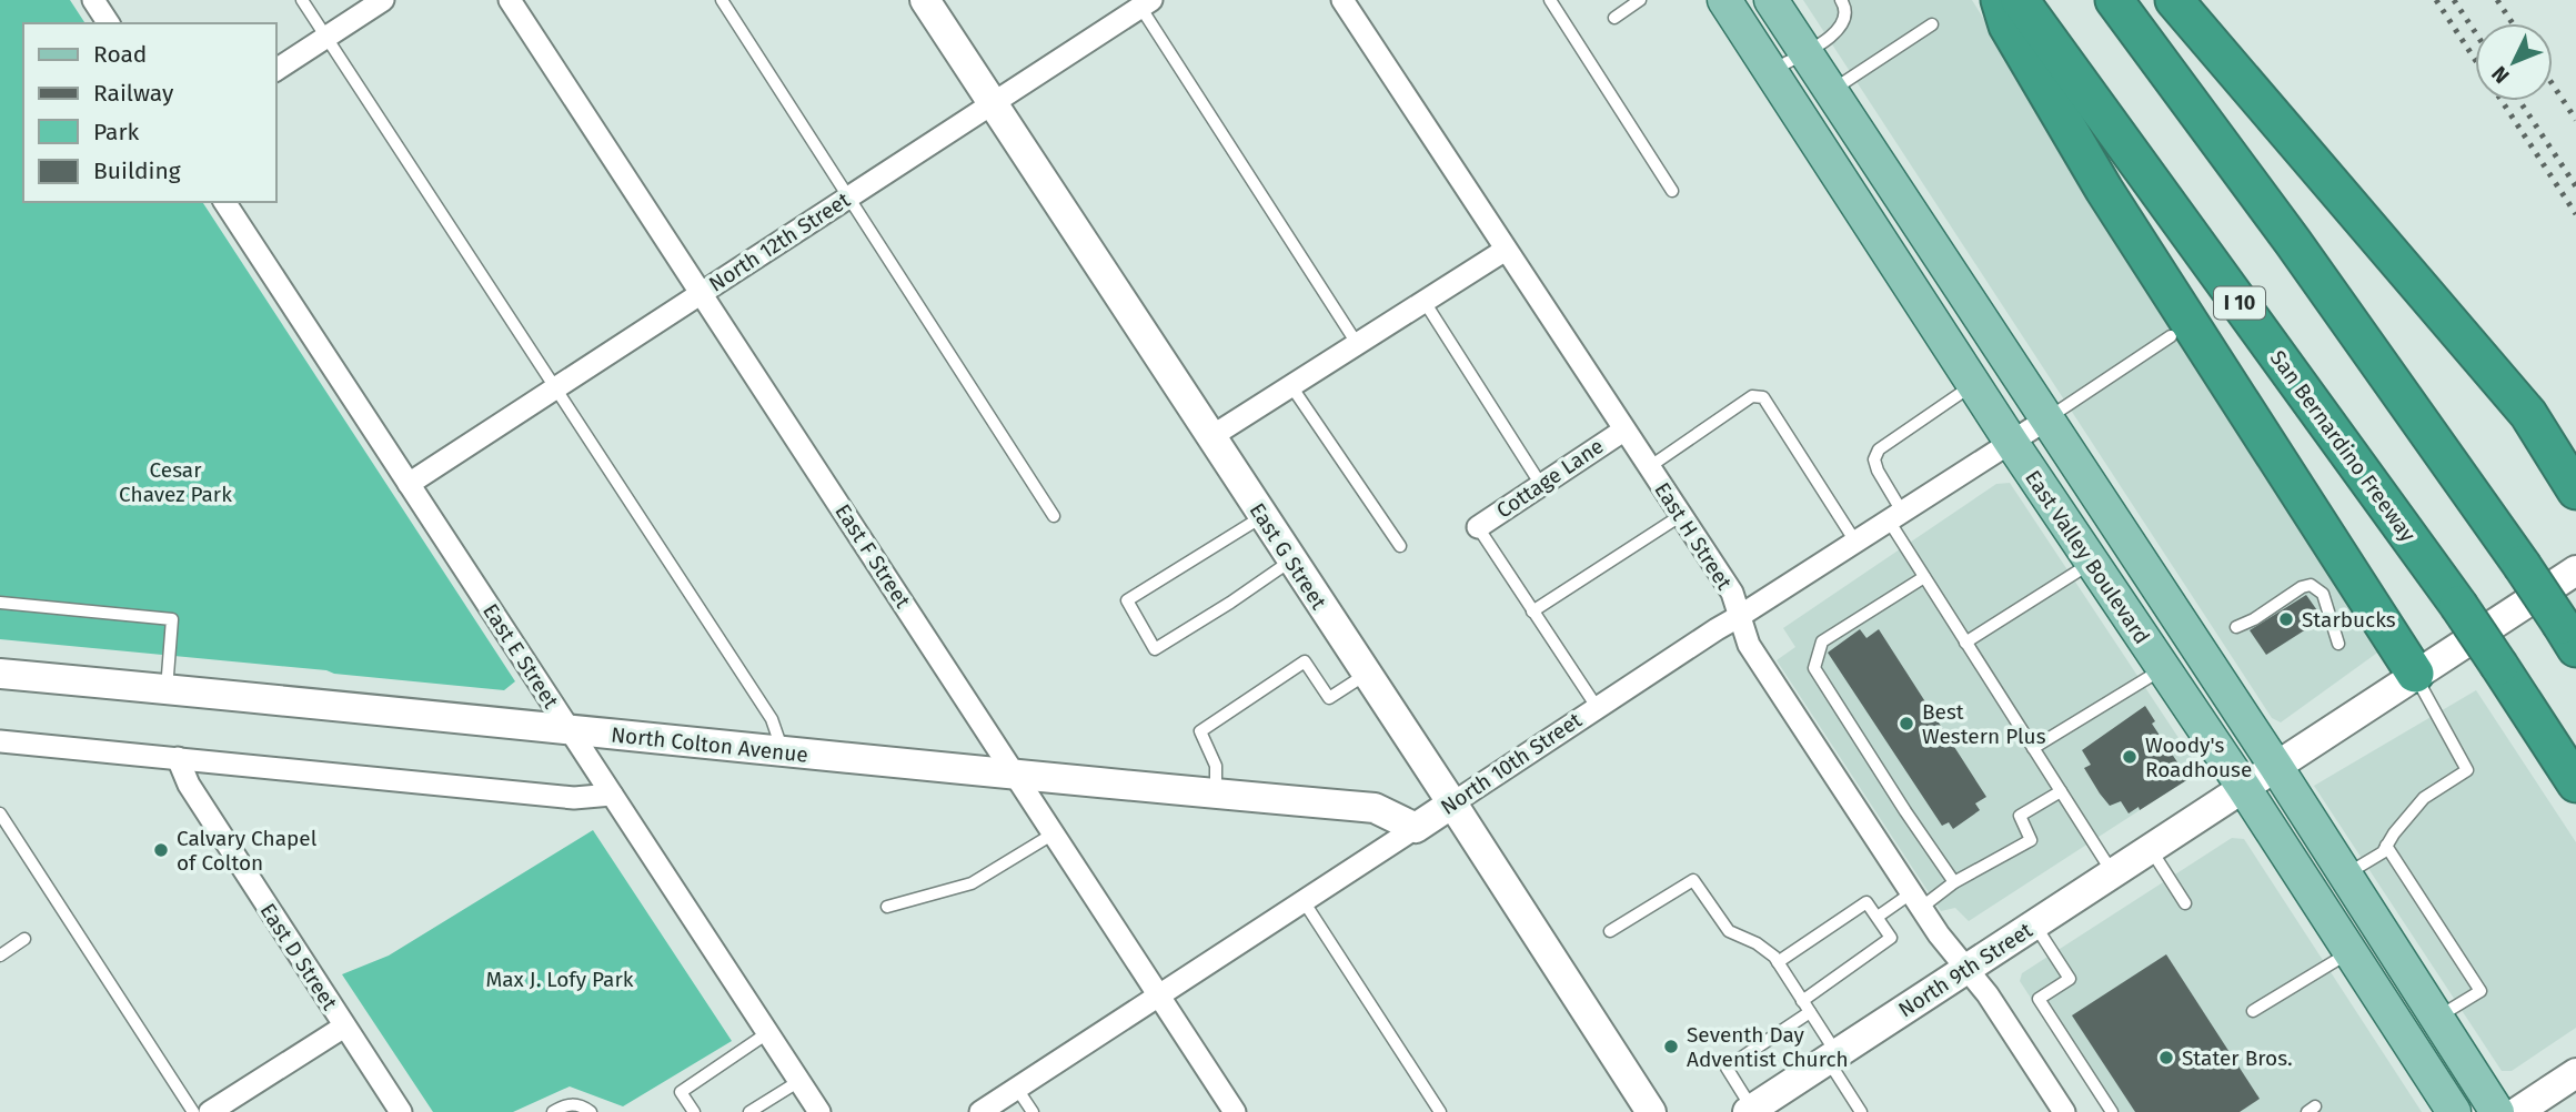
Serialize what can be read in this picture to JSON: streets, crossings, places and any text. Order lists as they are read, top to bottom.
{
  "streets": {
    "highway": ["I 10", "San Bernardino Freeway"],
    "main road": ["East Valley Boulevard"],
    "street": [
      "North 12th Street",
      "Cottage Lane",
      "East H Street",
      "East F Street",
      "East G Street",
      "East E Street",
      "North Colton Avenue",
      "North 10th Street",
      "East D Street",
      "North 9th Street"
    ]
  },
  "crossings": [
    ["North 12th Street", "East F Street"],
    ["North 12th Street", "East G Street"],
    ["North 12th Street", "East E Street"],
    ["Cottage Lane", "East H Street"],
    ["East H Street", "North 10th Street"],
    ["East H Street", "North 9th Street"],
    ["East F Street", "North Colton Avenue"],
    ["East F Street", "North 10th Street"],
    ["East G Street", "North 10th Street"],
    ["East Valley Boulevard", "North 10th Street"],
    ["East Valley Boulevard", "North 9th Street"],
    ["East E Street", "North Colton Avenue"],
    ["North Colton Avenue", "North 10th Street"]
  ],
  "parks": ["Cesar Chavez Park", "Max J. Lofy Park"],
  "places": [
    "Starbucks",
    "Best Western Plus",
    "Woody's Roadhouse",
    "Calvary Chapel of Colton",
    "Seventh Day Adventist Church",
    "Stater Bros."
  ],
  "legend": [
    "Road",
    "Railway",
    "Park",
    "Building"
  ],
  "north": "bottom left"
}
